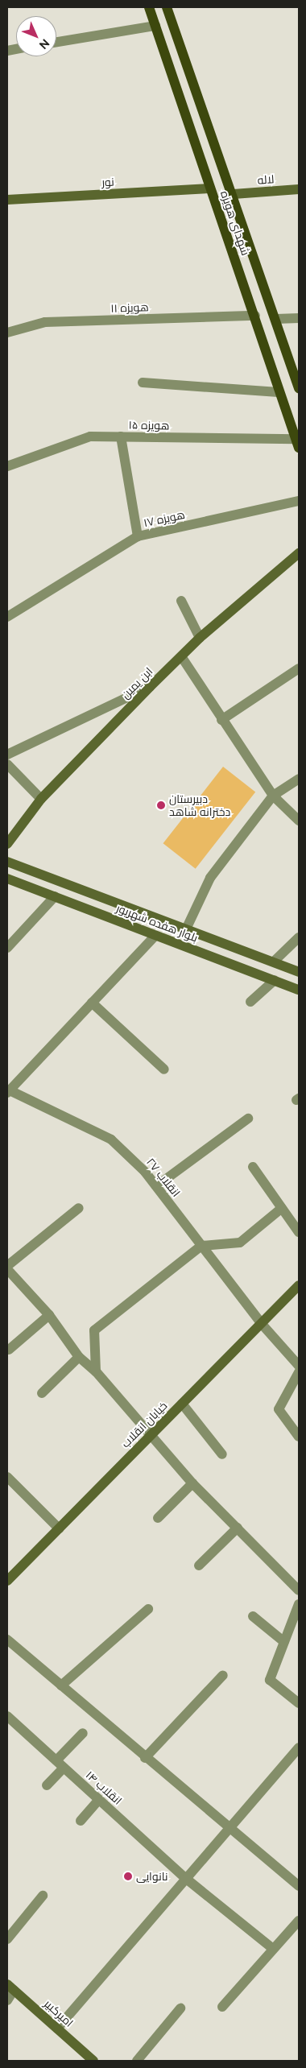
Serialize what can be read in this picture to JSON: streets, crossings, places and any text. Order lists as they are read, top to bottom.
{
  "streets": {
    "main road": [
      "لاله",
      "نور",
      "شهدای هویزه",
      "ابن یمین",
      "بلوار هفده شهریور",
      "خیابان انقلاب",
      "امیرکبیر"
    ],
    "street": [
      "هویزه ۱۱",
      "هویزه ۱۵",
      "هویزه ۱۷",
      "انقلاب ۲۷",
      "انقلاب ۱۴"
    ]
  },
  "crossings": [
    ["لاله", "شهدای هویزه"],
    ["نور", "شهدای هویزه"],
    ["شهدای هویزه", "هویزه ۱۱"],
    ["شهدای هویزه", "هویزه ۱۵"],
    ["انقلاب ۲۷", "خیابان انقلاب"]
  ],
  "places": ["دبیرستان دخترانه شاهد", "نانوایی"],
  "north": "bottom right"
}
